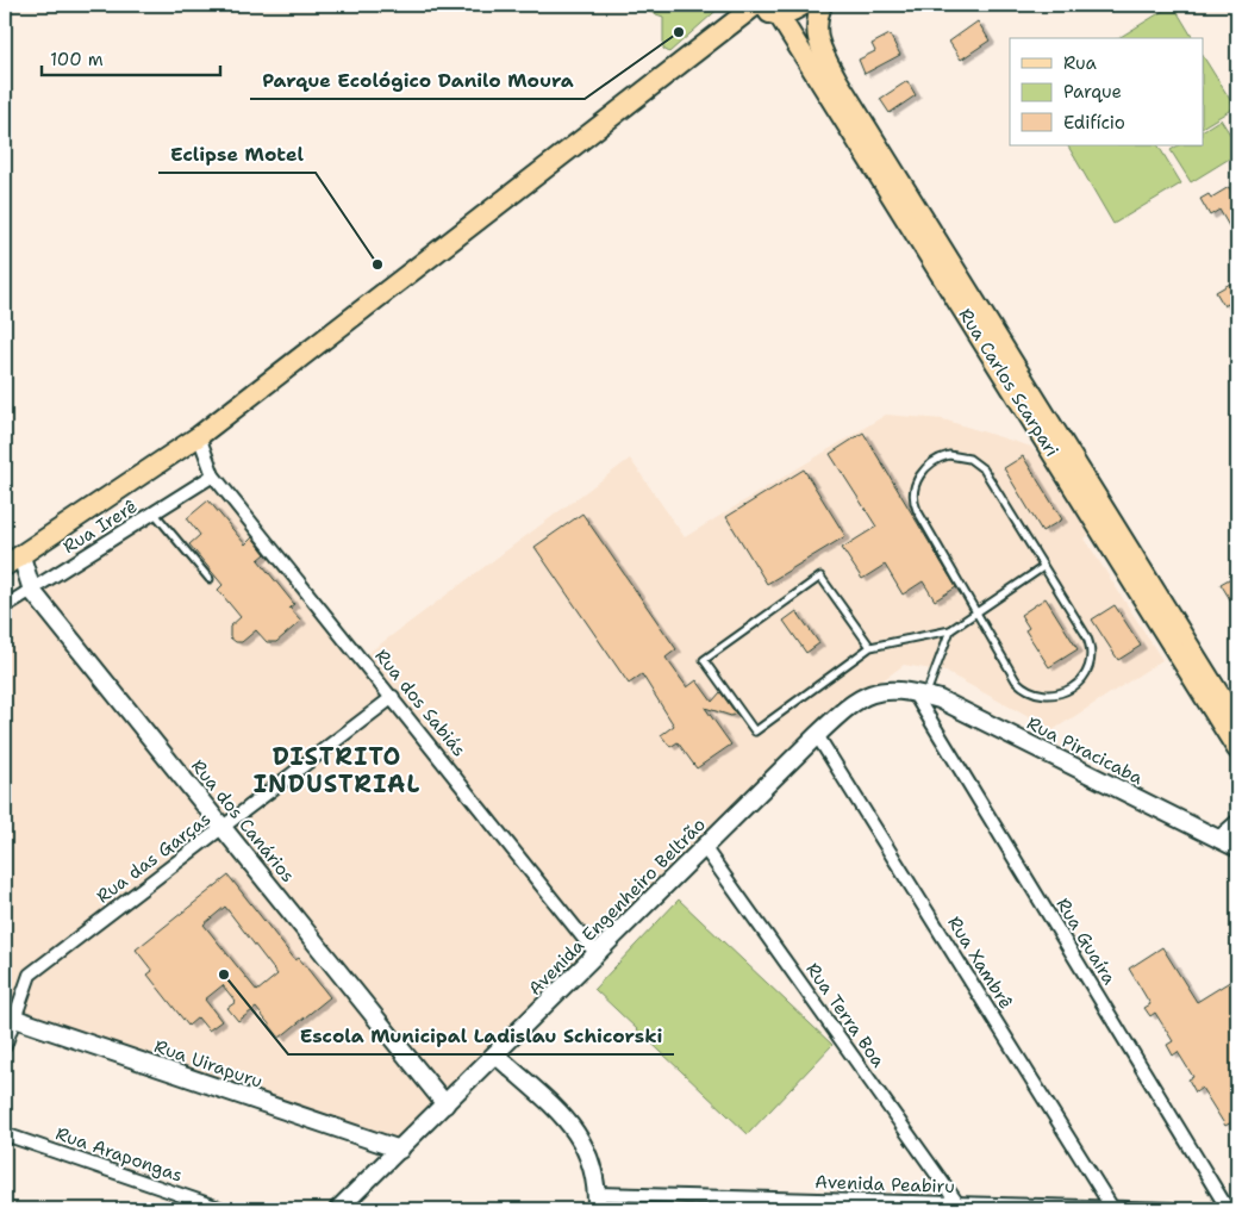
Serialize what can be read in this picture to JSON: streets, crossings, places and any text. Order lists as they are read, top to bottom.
{
  "streets": {
    "main road": ["Rua Carlos Scarpari"],
    "street": [
      "Rua Irerê",
      "Rua dos Sabiás",
      "Rua Piracicaba",
      "Rua dos Canários",
      "Rua das Garças",
      "Avenida Engenheiro Beltrão",
      "Rua Guaíra",
      "Rua Xambrê",
      "Rua Terra Boa",
      "Rua Uirapuru",
      "Rua Arapongas",
      "Avenida Peabiru"
    ]
  },
  "crossings": [
    ["Rua Irerê", "Rua dos Sabiás"],
    ["Rua Irerê", "Rua dos Canários"],
    ["Rua dos Sabiás", "Rua das Garças"],
    ["Rua dos Sabiás", "Avenida Engenheiro Beltrão"],
    ["Rua Piracicaba", "Avenida Engenheiro Beltrão"],
    ["Rua Piracicaba", "Rua Guaíra"],
    ["Rua dos Canários", "Rua das Garças"],
    ["Rua dos Canários", "Avenida Engenheiro Beltrão"],
    ["Rua das Garças", "Rua Uirapuru"],
    ["Avenida Engenheiro Beltrão", "Rua Guaíra"],
    ["Avenida Engenheiro Beltrão", "Rua Xambrê"],
    ["Avenida Engenheiro Beltrão", "Rua Terra Boa"],
    ["Avenida Engenheiro Beltrão", "Rua Uirapuru"],
    ["Rua Xambrê", "Avenida Peabiru"],
    ["Rua Terra Boa", "Avenida Peabiru"]
  ],
  "districts": ["DISTRITO INDUSTRIAL"],
  "places": ["Parque Ecológico Danilo Moura", "Eclipse Motel", "Escola Municipal Ladislau Schicorski"],
  "legend": ["Rua", "Parque", "Edifício"],
  "scale_bar": "100 m"
}
